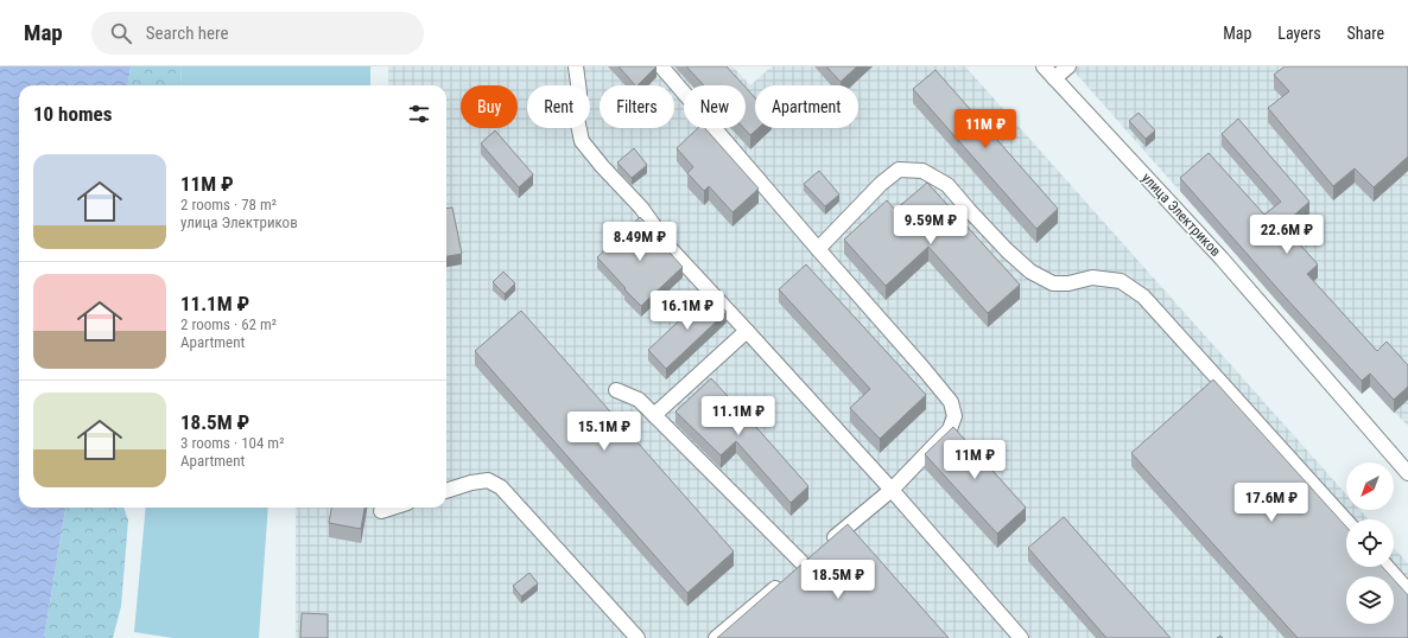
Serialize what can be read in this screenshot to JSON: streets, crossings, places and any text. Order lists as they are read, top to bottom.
{
  "streets": {
    "street": ["улица Электриков"]
  },
  "north": "bottom left",
  "page": {
    "header": "Map",
    "search": "Search here",
    "nav": ["Map", "Layers", "Share"],
    "chip": [
      "Buy",
      "Rent",
      "Filters",
      "New",
      "Apartment"
    ],
    "heading": "10 homes",
    "price": [
      "11M ₽",
      "9.59M ₽",
      "22.6M ₽",
      "8.49M ₽",
      "16.1M ₽",
      "11.1M ₽",
      "15.1M ₽",
      "11M ₽",
      "17.6M ₽",
      "18.5M ₽"
    ],
    "list": [
      {
        "name": "11M ₽",
        "note": "2 rooms · 78 m² · улица Электриков"
      },
      {
        "name": "11.1M ₽",
        "note": "2 rooms · 62 m² · Apartment"
      },
      {
        "name": "18.5M ₽",
        "note": "3 rooms · 104 m² · Apartment"
      }
    ]
  }
}
